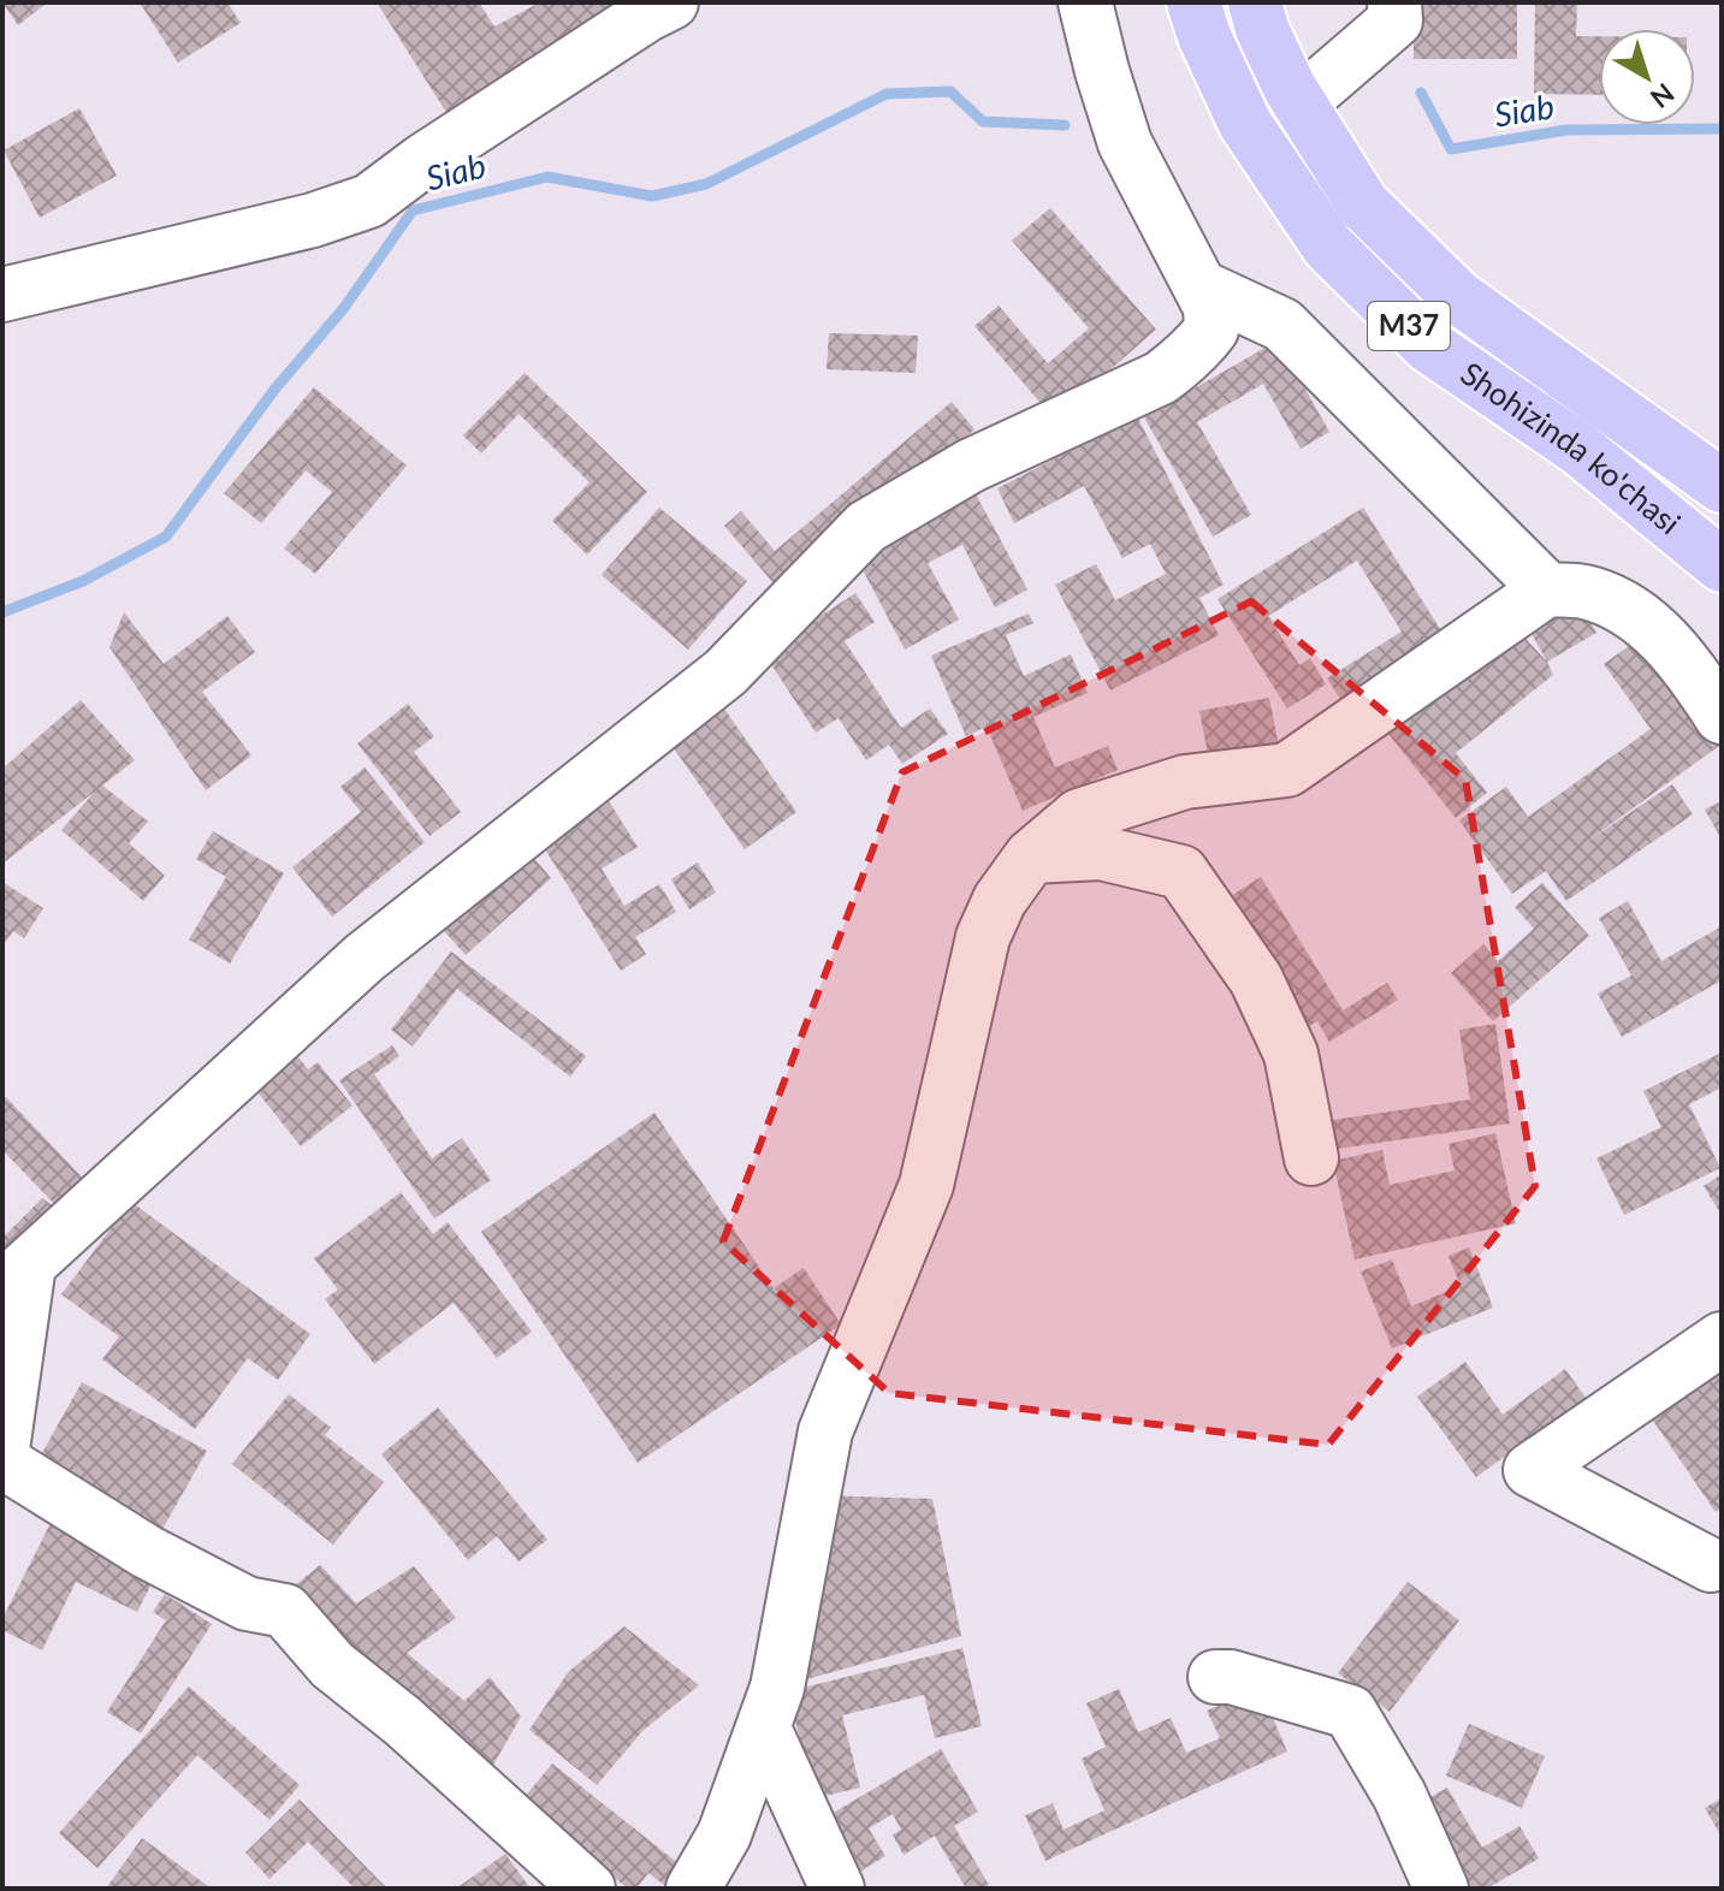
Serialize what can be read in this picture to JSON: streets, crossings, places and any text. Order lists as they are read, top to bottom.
{
  "streets": {
    "main road": ["M37", "Shohizinda ko'chasi"]
  },
  "water": ["Siab"],
  "north": "bottom right"
}
